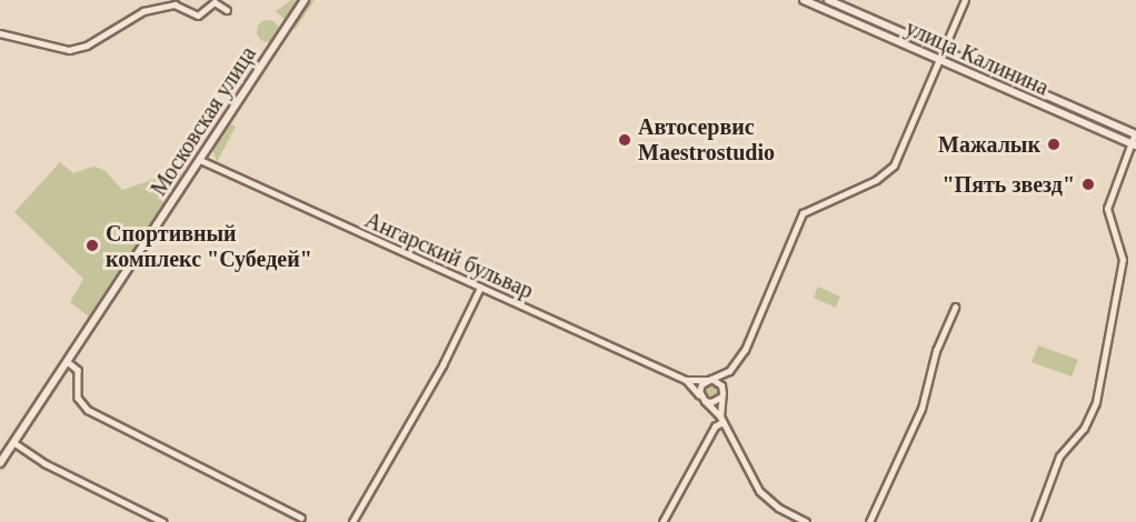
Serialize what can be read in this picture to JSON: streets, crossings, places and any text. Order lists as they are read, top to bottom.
{
  "streets": {
    "main road": ["улица Калинина", "Московская улица"],
    "street": ["Ангарский бульвар"]
  },
  "crossings": [
    ["Московская улица", "Ангарский бульвар"]
  ],
  "places": [
    "Автосервис Maestrostudio",
    "Мажалык",
    "\"Пять звезд\"",
    "Спортивный комплекс \"Субедей\""
  ]
}
